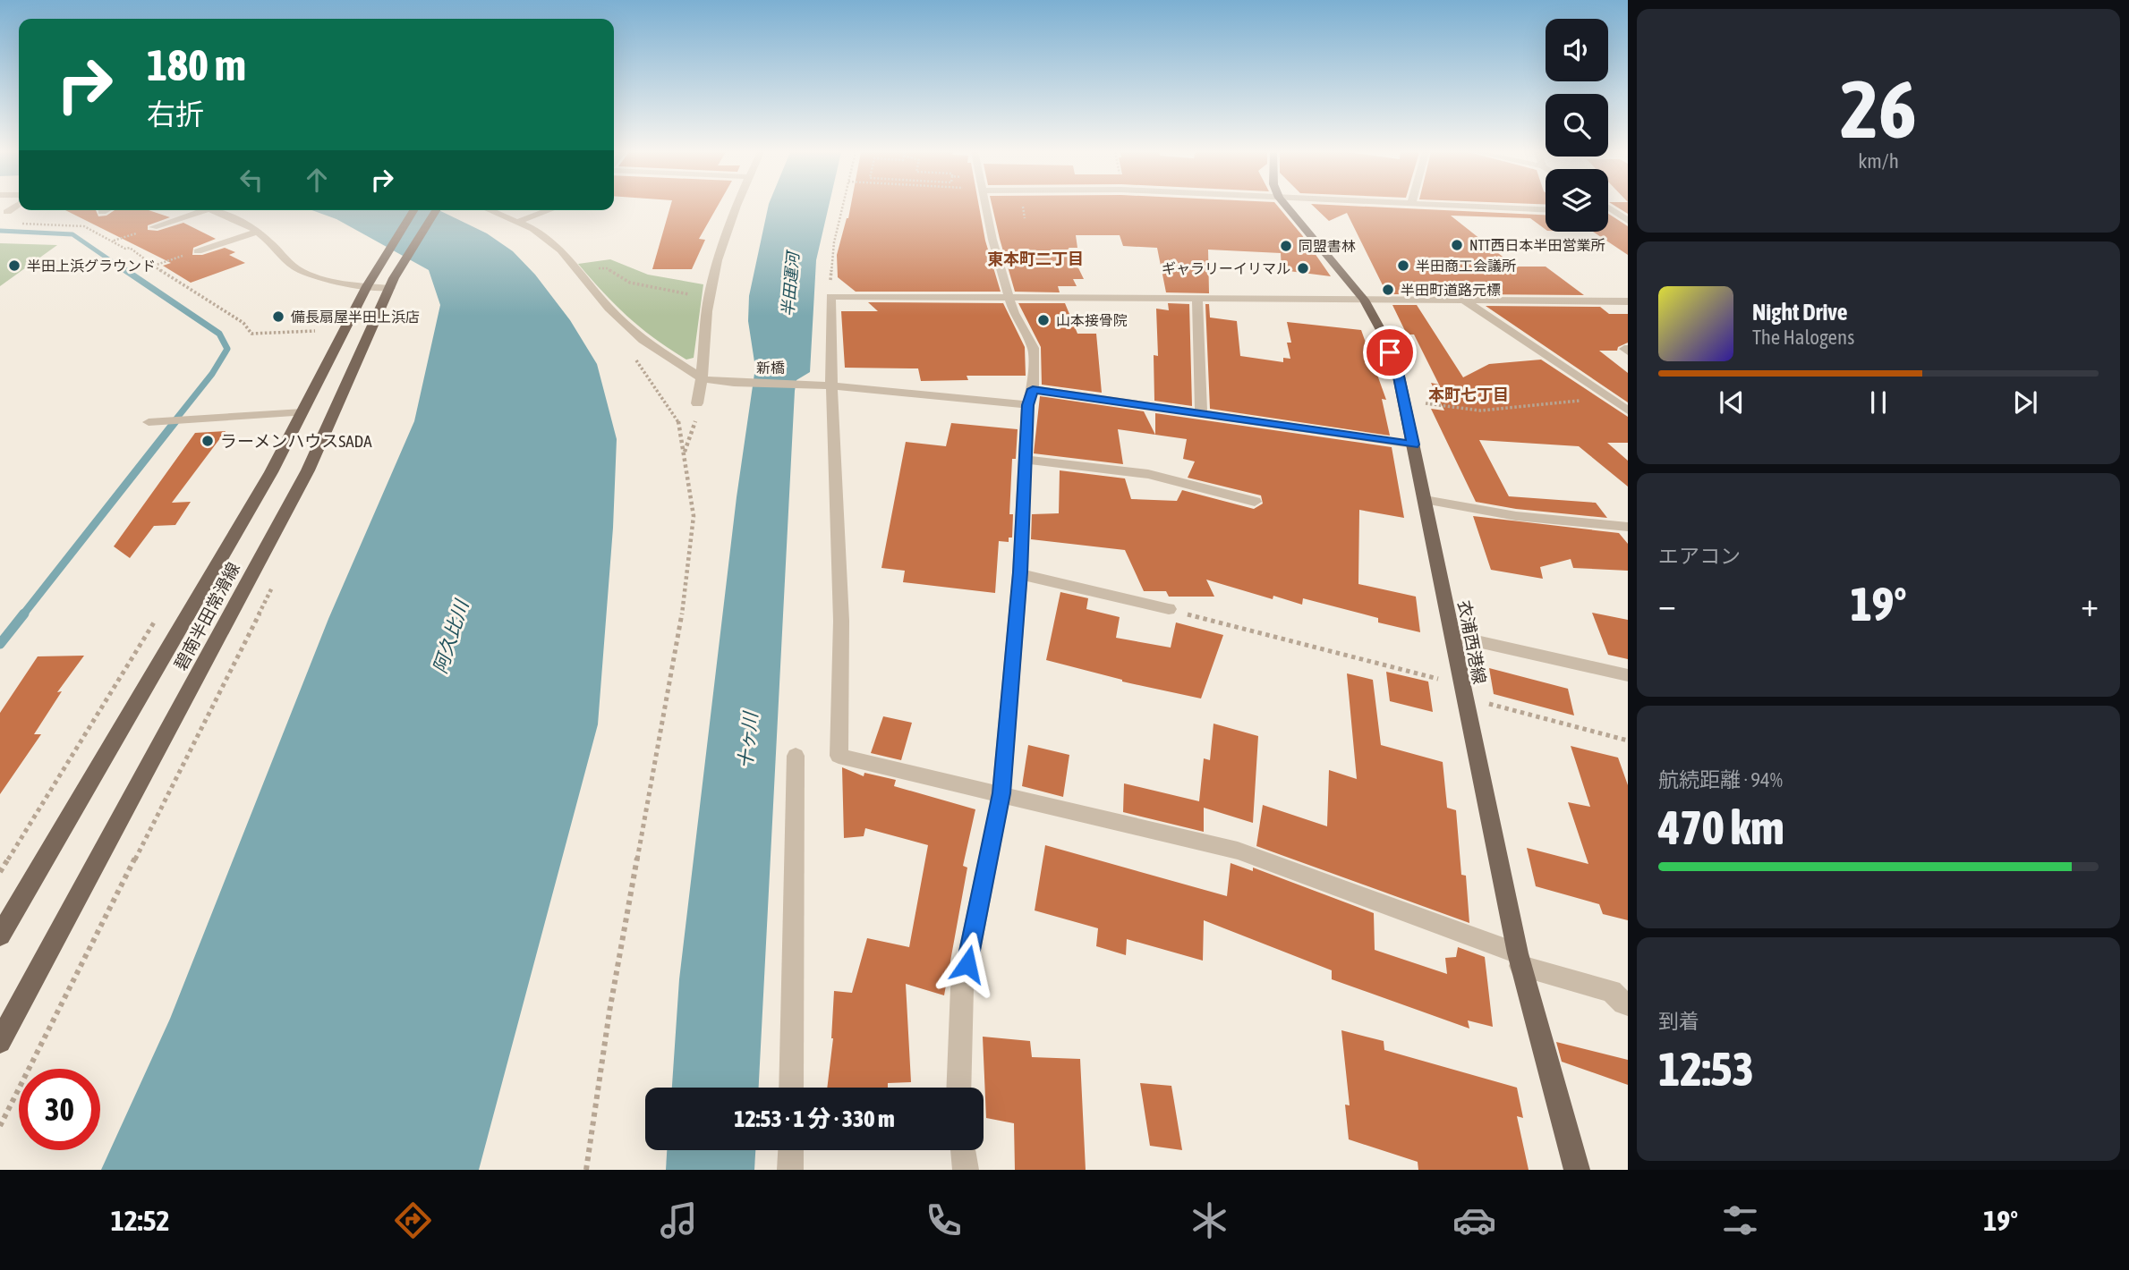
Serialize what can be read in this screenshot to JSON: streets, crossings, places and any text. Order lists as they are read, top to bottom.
{
  "streets": {
    "main road": ["碧南半田常滑線", "衣浦西港線"],
    "street": ["新橋"]
  },
  "districts": ["東本町二丁目", "本町七丁目"],
  "water": ["半田運河", "阿久比川", "十ヶ川"],
  "places": [
    "NTT西日本半田営業所",
    "同盟書林",
    "半田上浜グラウンド",
    "半田商工会議所",
    "ギャラリーイリマル",
    "半田町道路元標",
    "備長扇屋半田上浜店",
    "山本接骨院",
    "ラーメンハウスSADA"
  ],
  "page": {
    "tile": [
      ["26", "km/h"],
      "エアコン",
      ["航続距離 · 94%", "470 km"],
      ["到着", "12:53"]
    ],
    "turn": ["180 m", "右折"],
    "song": ["Night Drive", "The Halogens"],
    "heat": ["−", "19°", "+"],
    "limit": "30",
    "trip": "12:53 · 1 分 · 330 m",
    "tabs": ["12:52", "19°"]
  }
}
